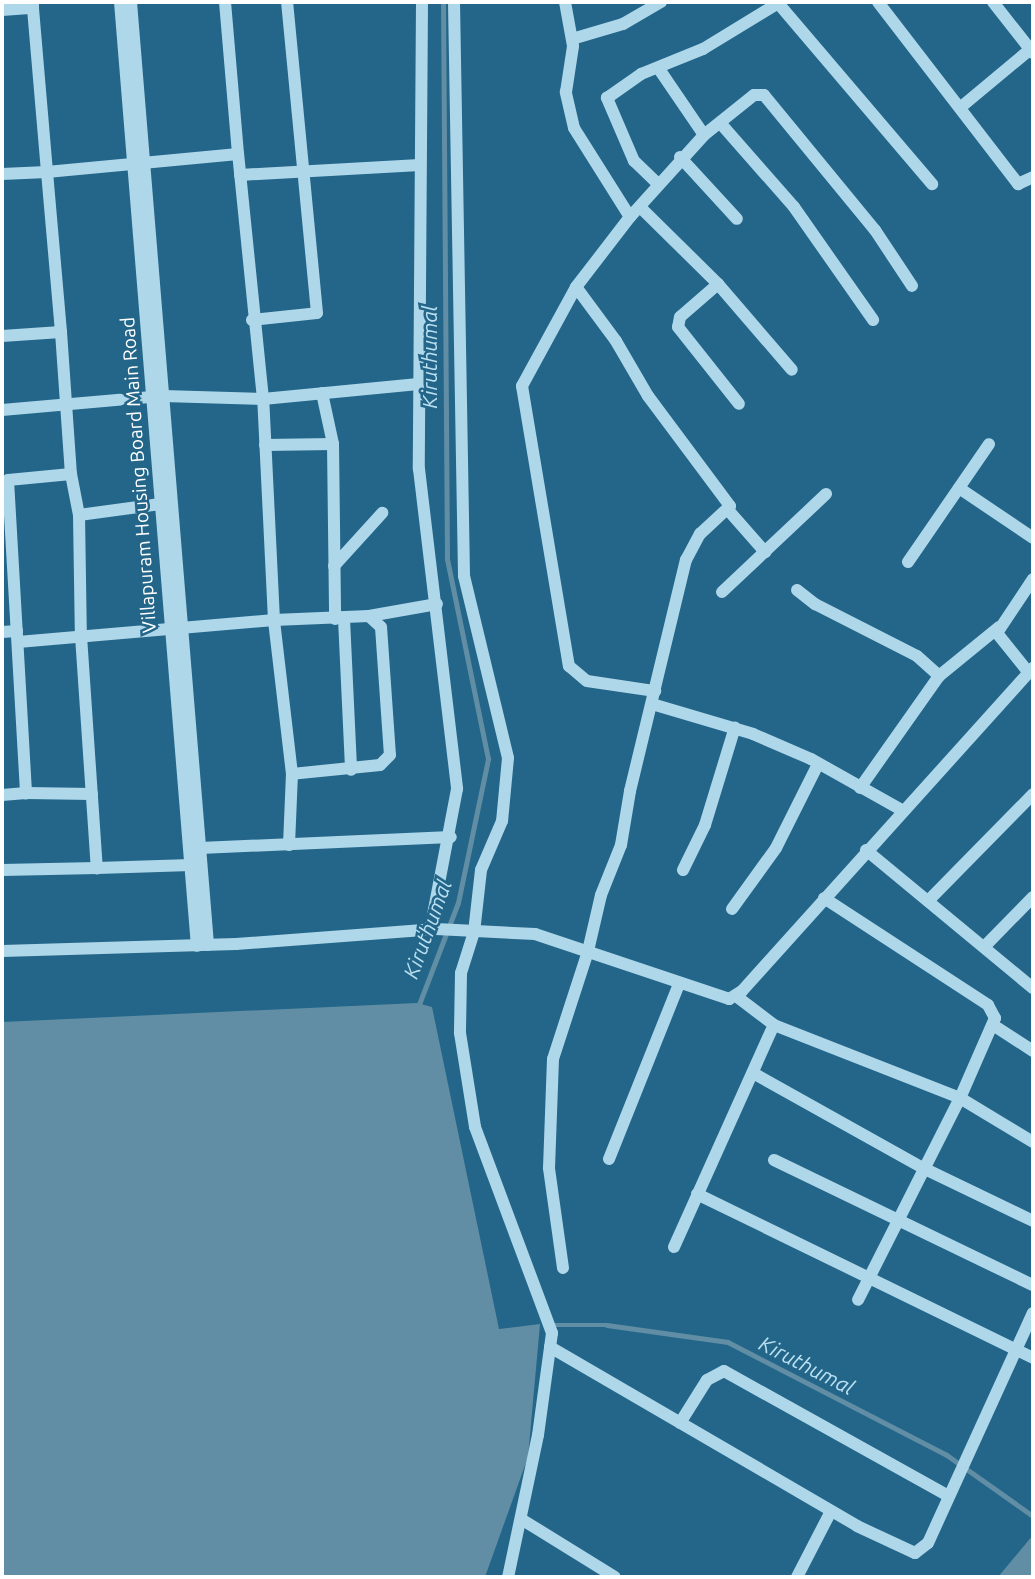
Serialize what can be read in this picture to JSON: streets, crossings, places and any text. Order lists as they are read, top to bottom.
{
  "streets": {
    "street": ["Villapuram Housing Board Main Road"]
  },
  "water": ["Kiruthumal"]
}
